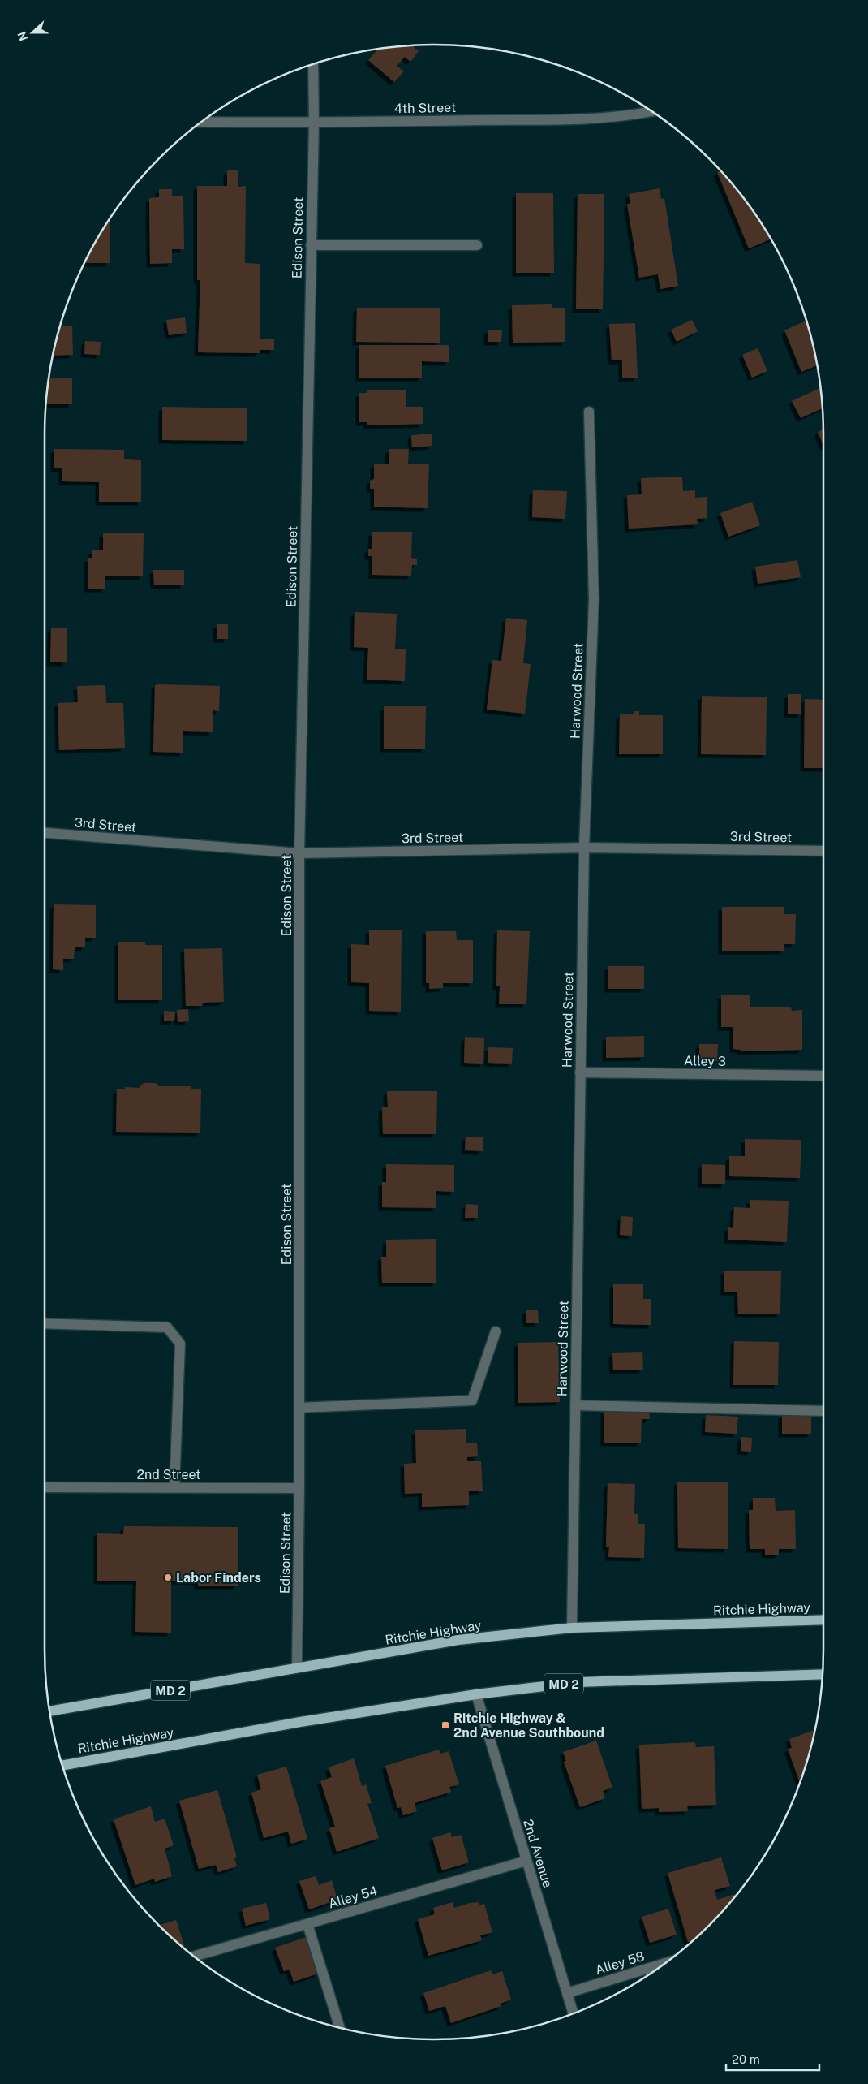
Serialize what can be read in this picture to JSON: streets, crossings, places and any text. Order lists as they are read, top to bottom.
{
  "streets": {
    "main road": ["Ritchie Highway", "MD 2"],
    "street": [
      "4th Street",
      "Edison Street",
      "Harwood Street",
      "3rd Street",
      "Alley 3",
      "2nd Street",
      "2nd Avenue",
      "Alley 54",
      "Alley 58"
    ]
  },
  "crossings": [
    ["4th Street", "Edison Street"],
    ["Edison Street", "3rd Street"],
    ["Edison Street", "2nd Street"],
    ["Edison Street", "Ritchie Highway"],
    ["Harwood Street", "3rd Street"],
    ["Harwood Street", "Alley 3"],
    ["Harwood Street", "Ritchie Highway"],
    ["Ritchie Highway", "2nd Avenue"],
    ["2nd Avenue", "Alley 54"],
    ["2nd Avenue", "Alley 58"]
  ],
  "places": {
    "other": ["Labor Finders"],
    "transit": ["Ritchie Highway & 2nd Avenue Southbound"]
  },
  "scale_bar": "20 m",
  "north": "left"
}
